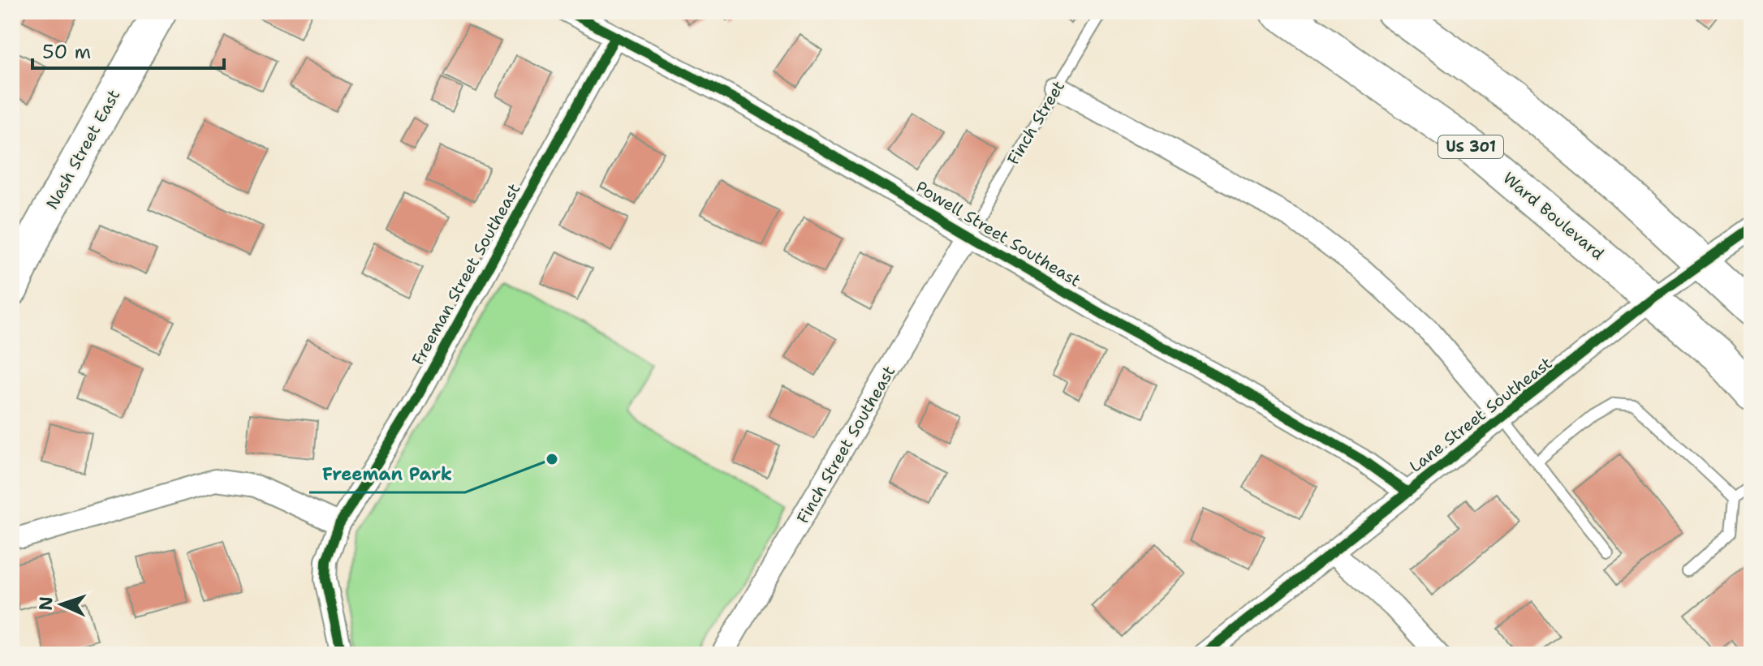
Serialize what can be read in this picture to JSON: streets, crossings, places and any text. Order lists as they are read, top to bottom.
{
  "streets": {
    "highway": ["US 301", "Ward Boulevard"],
    "main road": ["Nash Street East"],
    "street": [
      "Powell Street Southeast",
      "Freeman Street Southeast",
      "Lane Street Southeast",
      "Finch Street Southeast"
    ],
    "lane": ["Finch Street"]
  },
  "crossings": [
    ["Finch Street", "Powell Street Southeast"],
    ["Finch Street", "Finch Street Southeast"],
    ["Ward Boulevard", "Lane Street Southeast"],
    ["Powell Street Southeast", "Freeman Street Southeast"],
    ["Powell Street Southeast", "Lane Street Southeast"],
    ["Powell Street Southeast", "Finch Street Southeast"]
  ],
  "places": ["Freeman Park"],
  "scale_bar": "50 m",
  "north": "left"
}
